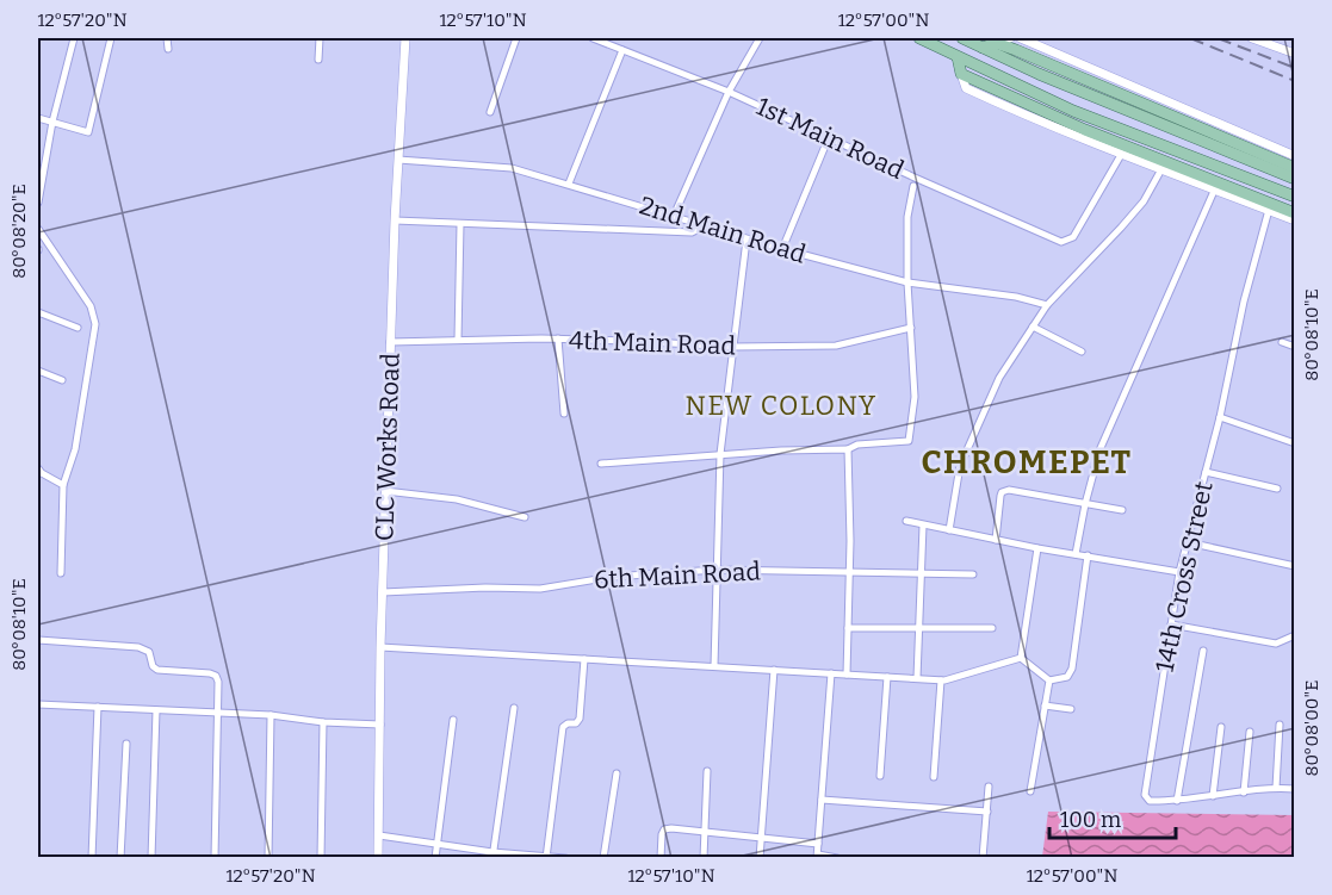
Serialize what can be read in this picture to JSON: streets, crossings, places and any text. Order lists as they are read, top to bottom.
{
  "streets": {
    "street": [
      "1st Main Road",
      "2nd Main Road",
      "4th Main Road",
      "CLC Works Road",
      "6th Main Road",
      "14th Cross Street"
    ]
  },
  "crossings": [
    ["2nd Main Road", "CLC Works Road"],
    ["4th Main Road", "CLC Works Road"],
    ["CLC Works Road", "6th Main Road"]
  ],
  "districts": ["NEW COLONY", "CHROMEPET"],
  "scale_bar": "100 m",
  "coordinates": [
    "12°57'20\"N",
    "12°57'10\"N",
    "12°57'00\"N",
    "80°08'20\"E",
    "80°08'10\"E",
    "80°08'00\"E"
  ]
}
